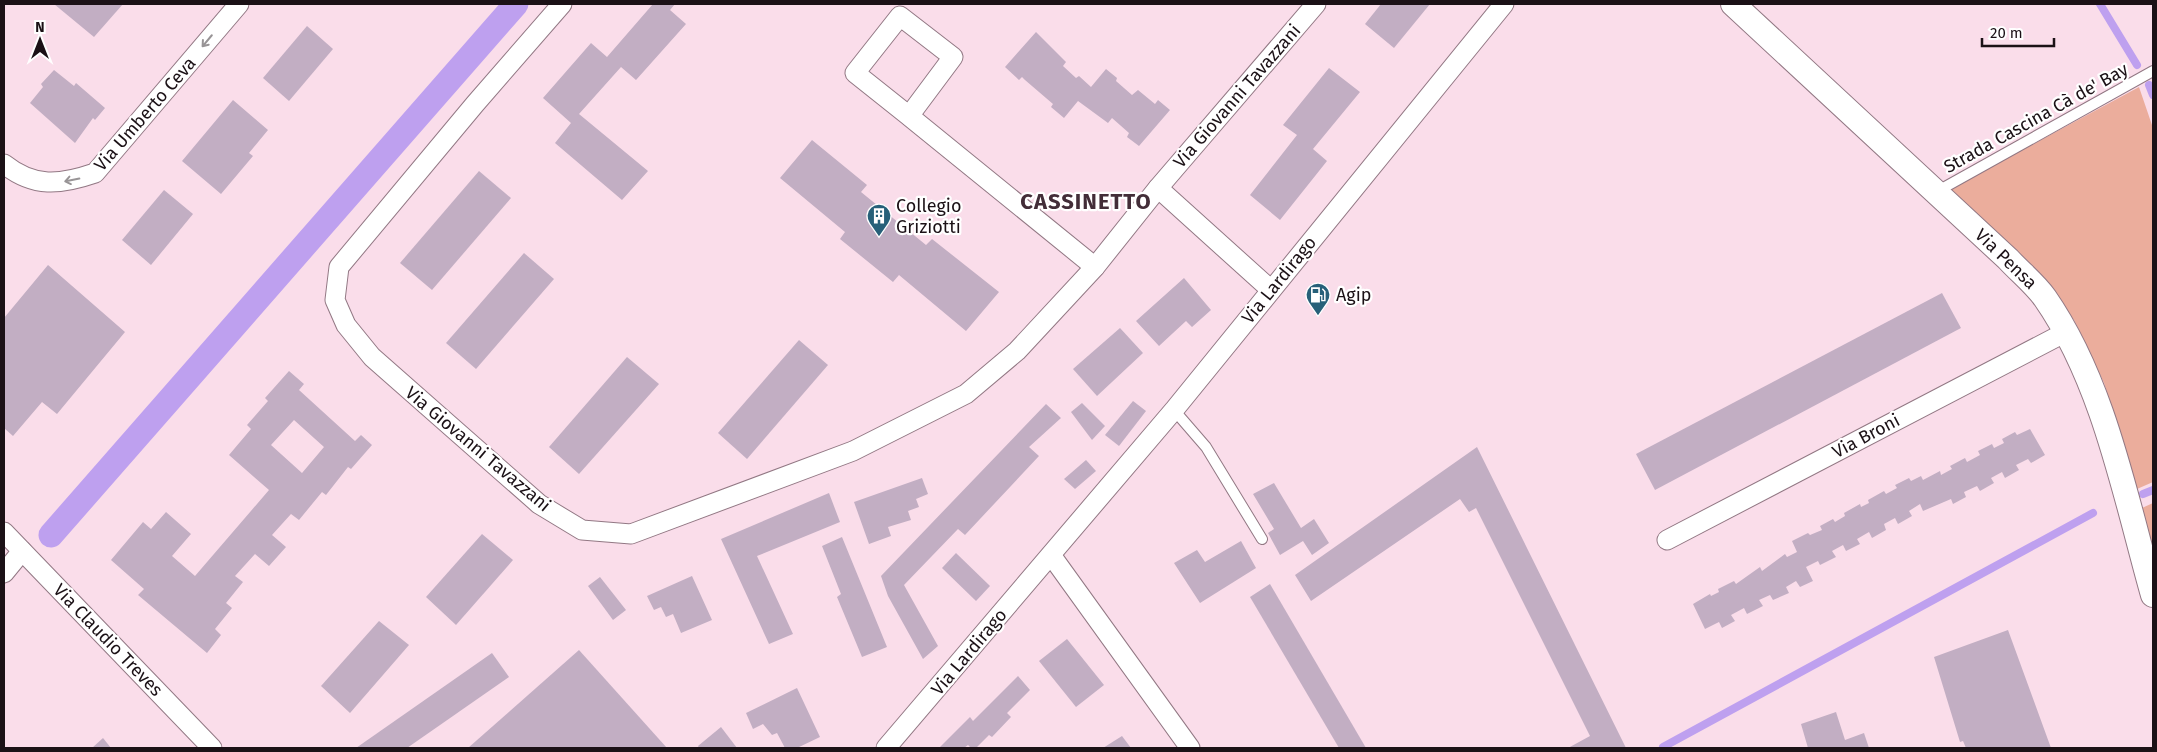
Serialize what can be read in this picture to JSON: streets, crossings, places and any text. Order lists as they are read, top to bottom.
{
  "streets": {
    "street": [
      "Via Giovanni Tavazzani",
      "Via Umberto Ceva",
      "Via Pensa",
      "Via Lardirago",
      "Via Broni",
      "Via Claudio Treves"
    ],
    "lane": ["Strada Cascina Cà de' Bay"]
  },
  "crossings": [
    ["Strada Cascina Cà de' Bay", "Via Pensa"],
    ["Via Pensa", "Via Broni"]
  ],
  "one_way": ["Via Umberto Ceva"],
  "districts": ["CASSINETTO"],
  "places": {
    "building": ["Collegio Griziotti"],
    "fuel station": ["Agip"]
  },
  "scale_bar": "20 m",
  "north": "top"
}
